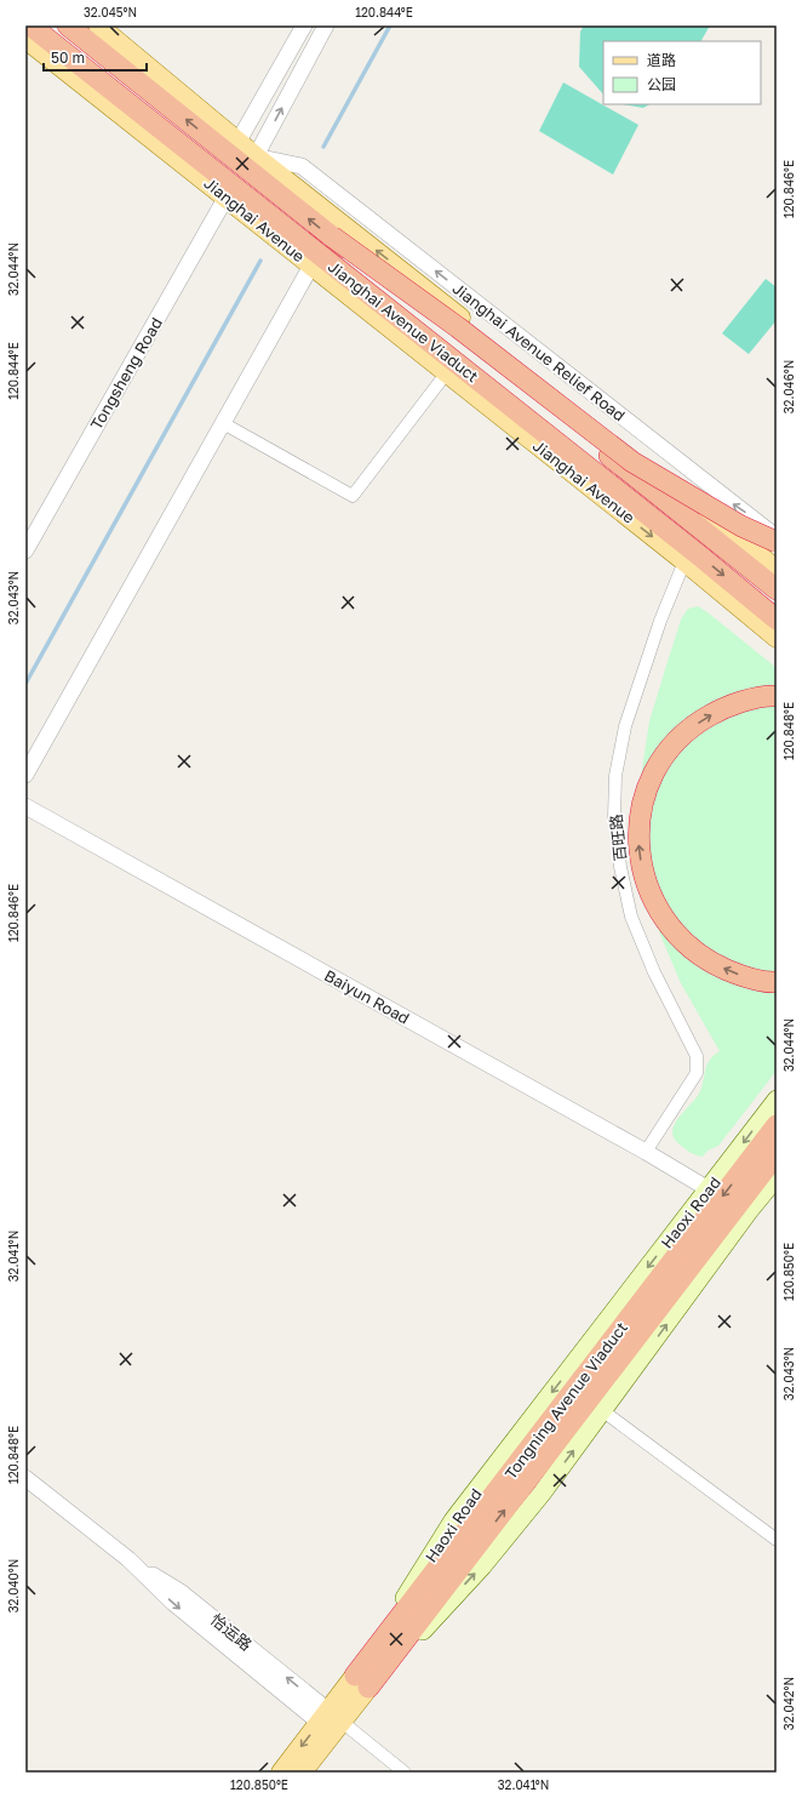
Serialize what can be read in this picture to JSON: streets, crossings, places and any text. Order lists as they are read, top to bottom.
{
  "streets": {
    "highway": ["Jianghai Avenue Viaduct", "Tongning Avenue Viaduct"],
    "main road": ["Jianghai Avenue", "Haoxi Road"],
    "street": [
      "Jianghai Avenue Relief Road",
      "Tongsheng Road",
      "百旺路",
      "Baiyun Road",
      "怡运路"
    ]
  },
  "crossings": [
    ["Jianghai Avenue", "Tongsheng Road"],
    ["Jianghai Avenue", "百旺路"],
    ["百旺路", "Baiyun Road"],
    ["Baiyun Road", "Haoxi Road"],
    ["Haoxi Road", "Tongning Avenue Viaduct"],
    ["Haoxi Road", "怡运路"]
  ],
  "one_way": ["Jianghai Avenue Relief Road"],
  "legend": ["道路", "公园"],
  "scale_bar": "50 m",
  "coordinates": [
    "32.045°N",
    "120.844°E",
    "120.846°E",
    "32.044°N",
    "32.046°N",
    "32.043°N",
    "120.848°E",
    "32.041°N",
    "120.850°E",
    "32.040°N",
    "32.042°N"
  ]
}
